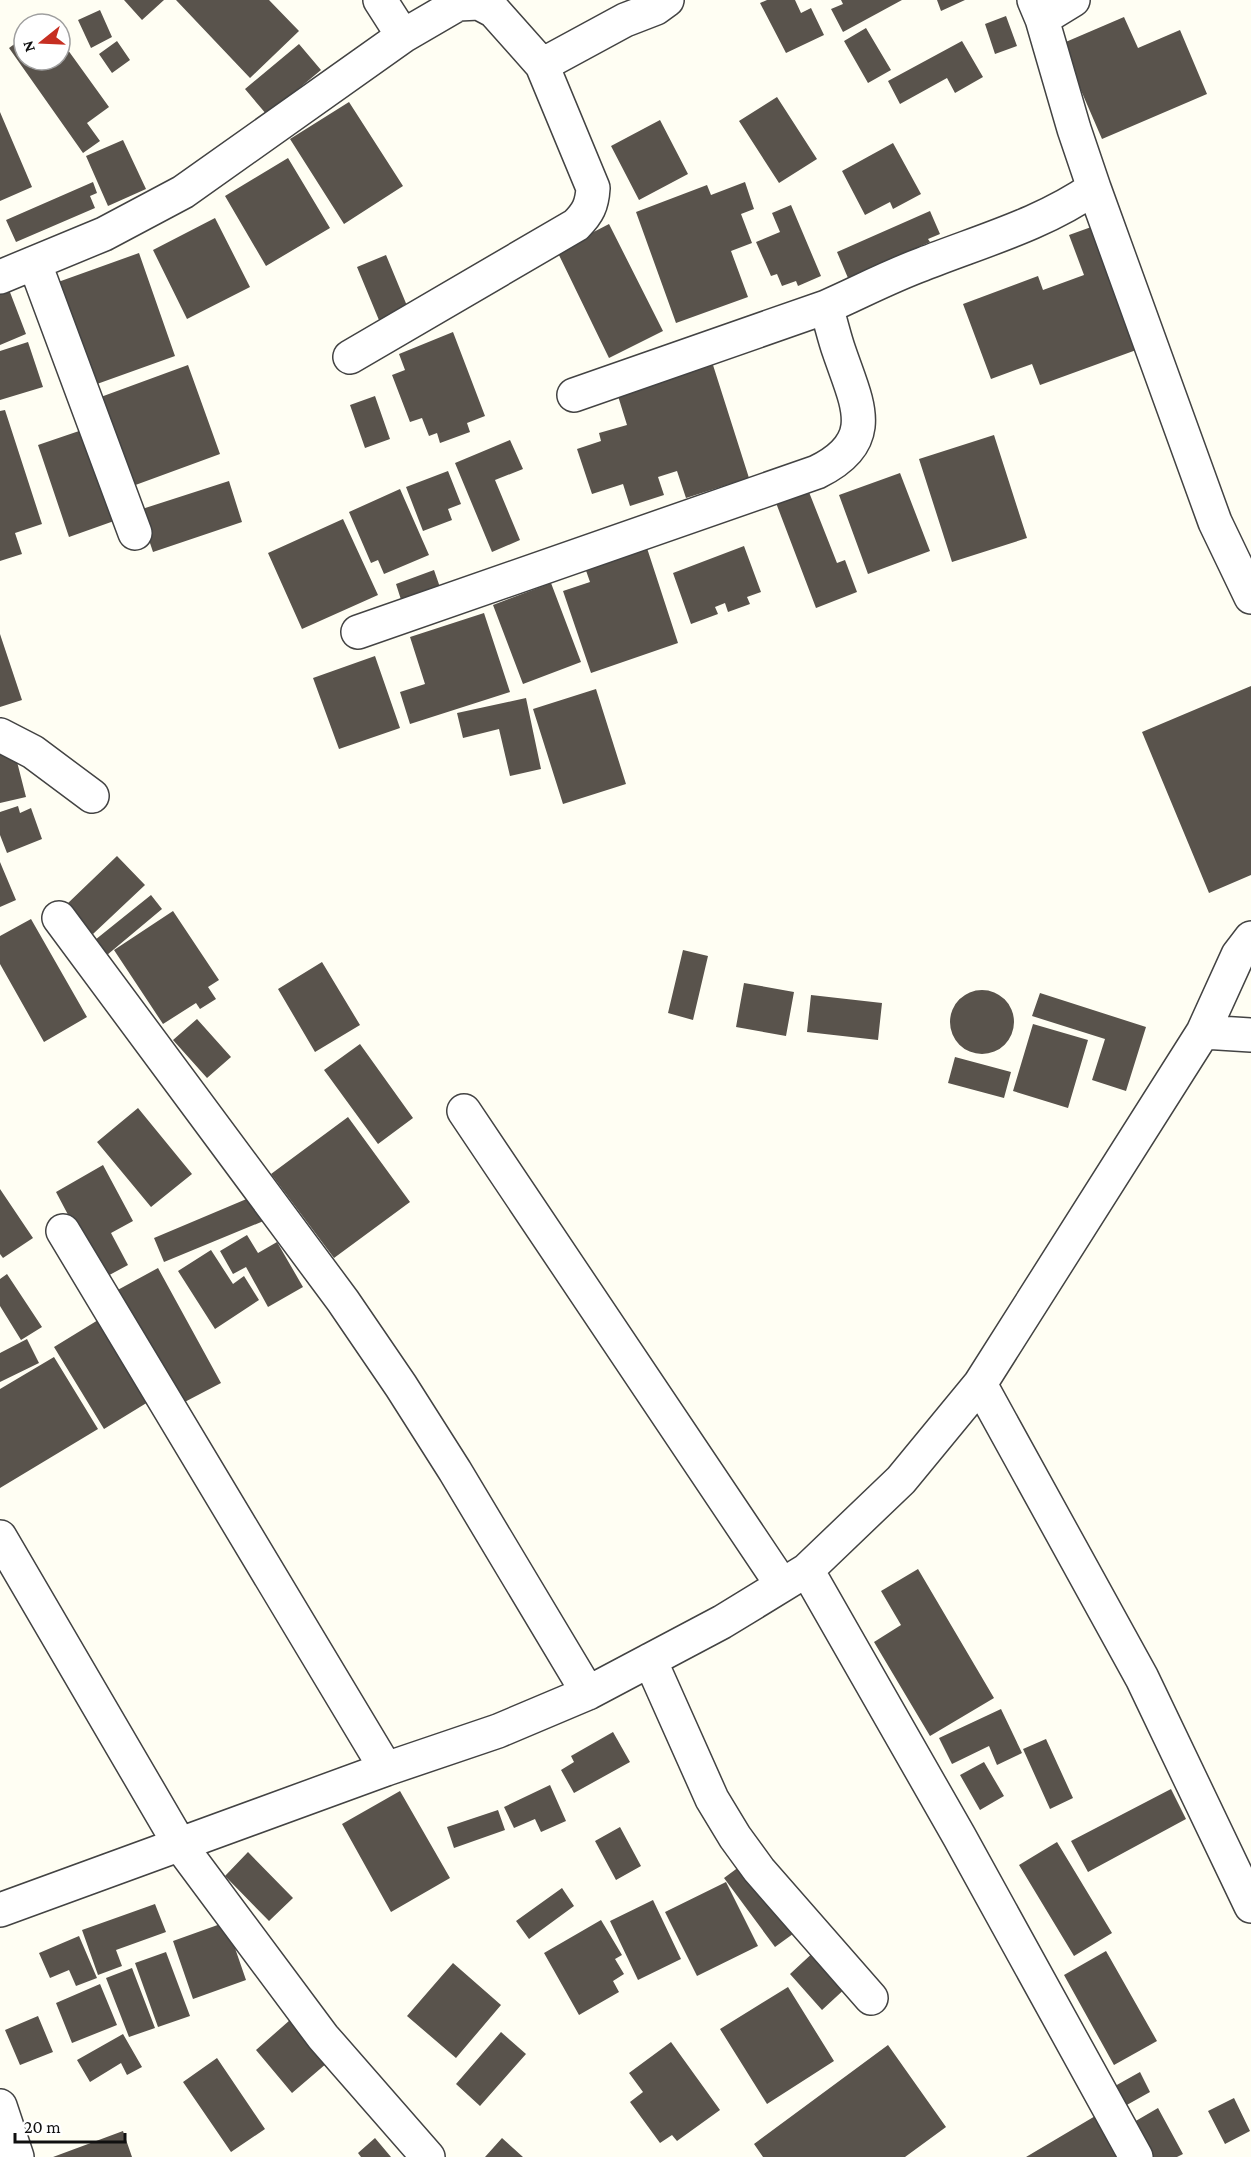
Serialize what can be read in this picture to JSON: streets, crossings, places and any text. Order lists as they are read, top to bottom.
{
  "scale_bar": "20 m",
  "north": "left"
}
